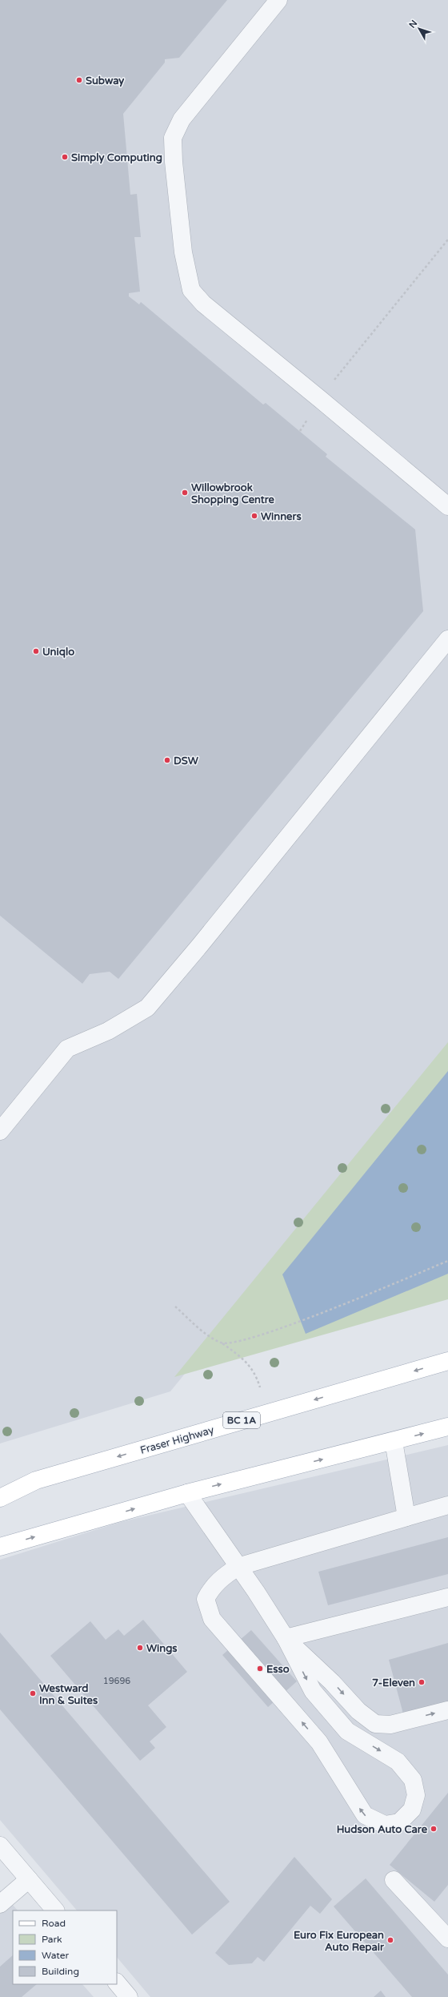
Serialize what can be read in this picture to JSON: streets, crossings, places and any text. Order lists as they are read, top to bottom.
{
  "streets": {
    "main road": ["BC 1A", "Fraser Highway"]
  },
  "places": [
    "Subway",
    "Simply Computing",
    "Willowbrook Shopping Centre",
    "Winners",
    "Uniqlo",
    "DSW",
    "Wings",
    "Esso",
    "7-Eleven",
    "Westward Inn & Suites",
    "Hudson Auto Care",
    "Euro Fix European Auto Repair"
  ],
  "house_numbers": ["19696"],
  "legend": [
    "Road",
    "Park",
    "Water",
    "Building"
  ],
  "north": "top left"
}
